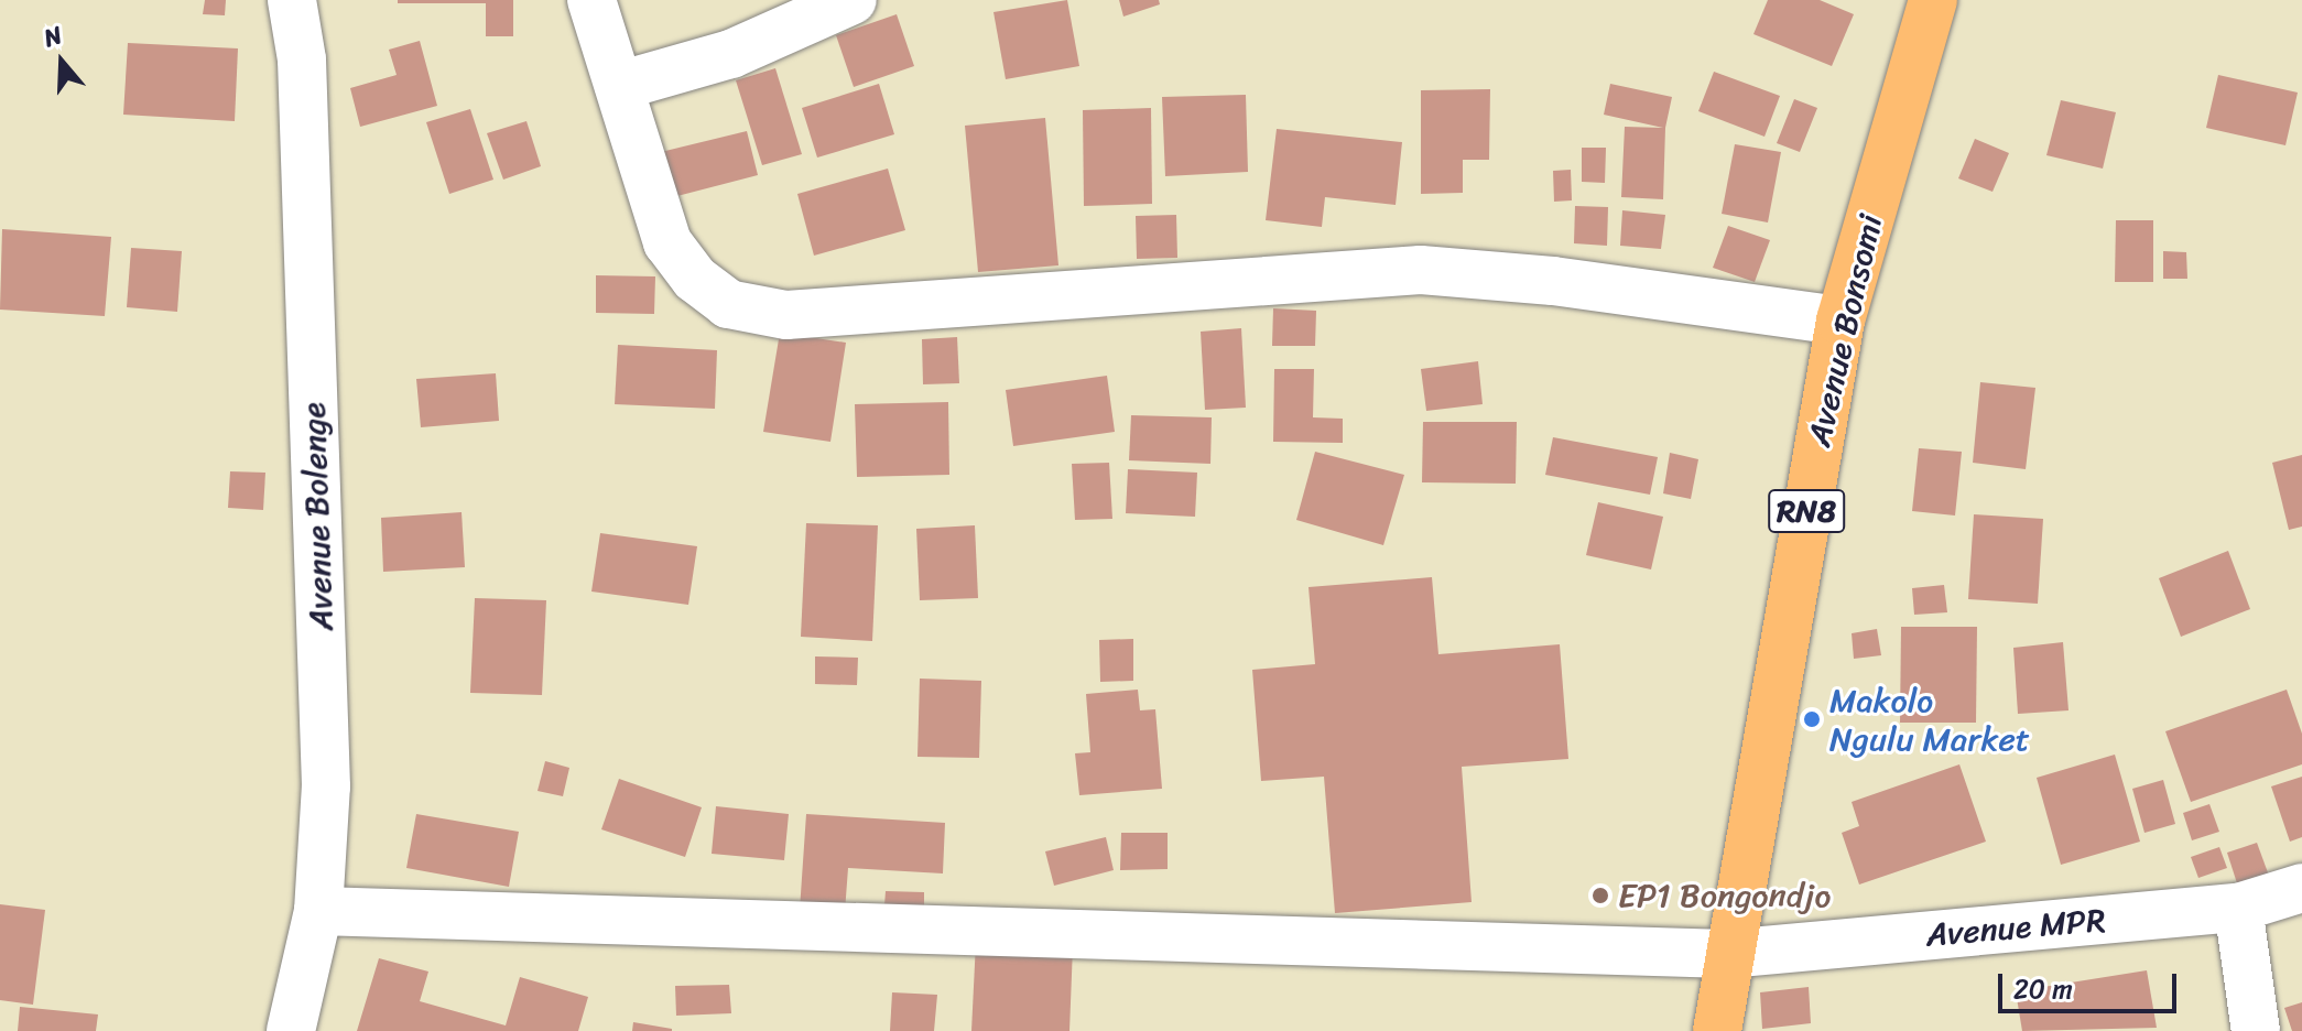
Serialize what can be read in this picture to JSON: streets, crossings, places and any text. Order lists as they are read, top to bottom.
{
  "streets": {
    "main road": ["Avenue Bonsomi", "RN8"],
    "street": ["Avenue Bolenge", "Avenue MPR"]
  },
  "crossings": [
    ["Avenue Bonsomi", "Avenue MPR"],
    ["Avenue Bolenge", "Avenue MPR"]
  ],
  "places": ["Makolo Ngulu Market", "EP1 Bongondjo"],
  "scale_bar": "20 m",
  "north": "top"
}
